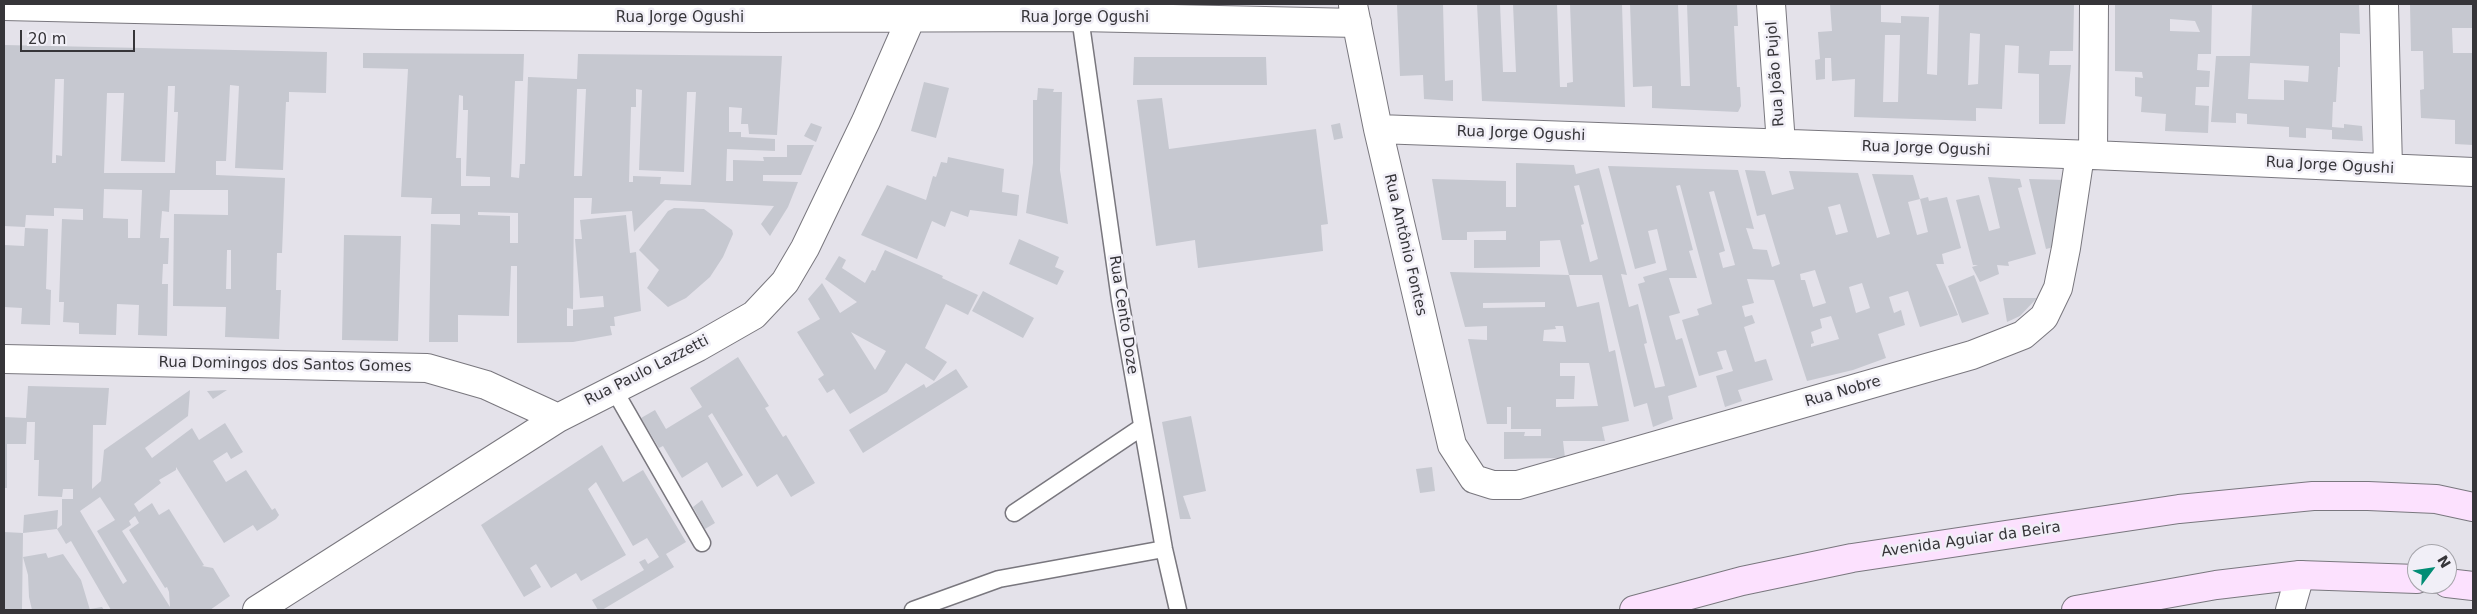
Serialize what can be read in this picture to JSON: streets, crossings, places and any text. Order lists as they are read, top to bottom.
{
  "streets": {
    "main road": ["Avenida Aguiar da Beira"],
    "street": [
      "Rua Jorge Ogushi",
      "Rua João Pujol",
      "Rua Antônio Fontes",
      "Rua Domingos dos Santos Gomes",
      "Rua Paulo Lazzetti",
      "Rua Nobre"
    ],
    "lane": ["Rua Cento Doze"]
  },
  "crossings": [
    ["Rua Jorge Ogushi", "Rua João Pujol"],
    ["Rua Jorge Ogushi", "Rua Antônio Fontes"],
    ["Rua Jorge Ogushi", "Rua Cento Doze"],
    ["Rua Jorge Ogushi", "Rua Paulo Lazzetti"],
    ["Rua Jorge Ogushi", "Rua Nobre"],
    ["Rua Antônio Fontes", "Rua Nobre"],
    ["Rua Domingos dos Santos Gomes", "Rua Paulo Lazzetti"]
  ],
  "scale_bar": "20 m",
  "north": "top right"
}
